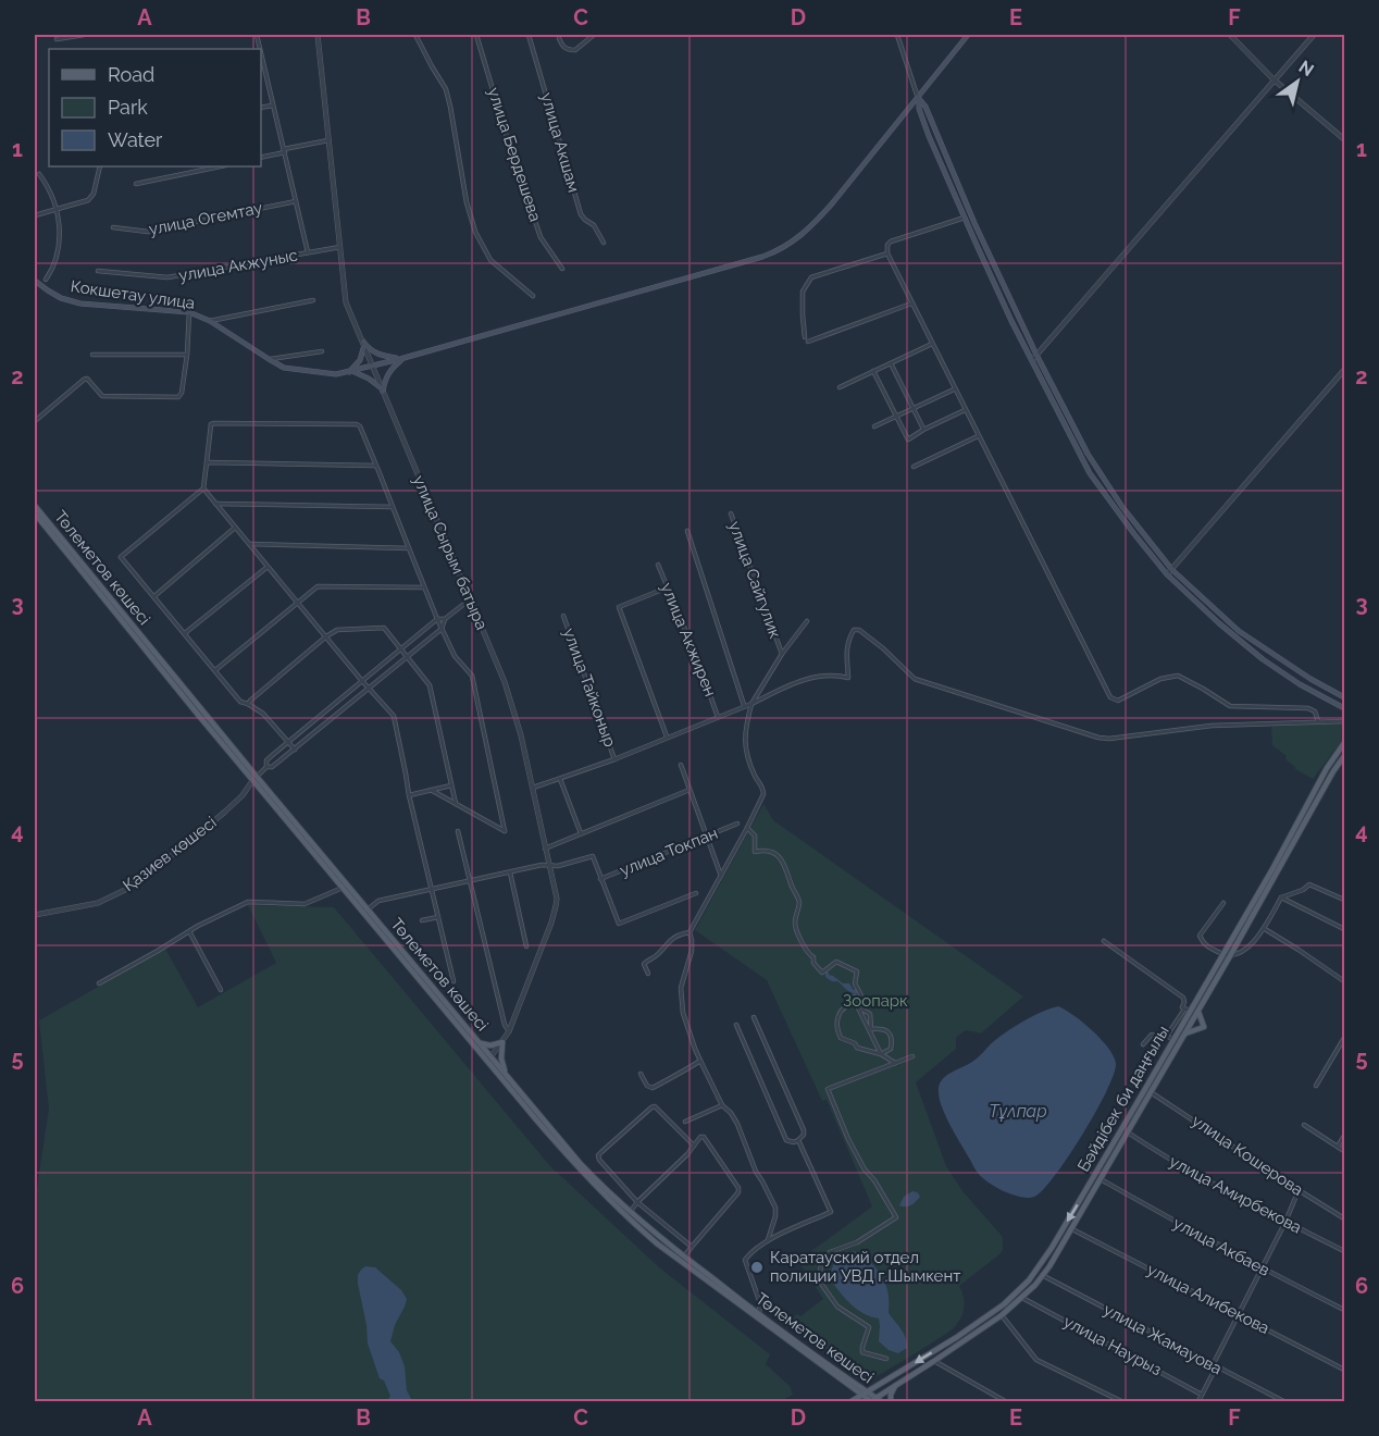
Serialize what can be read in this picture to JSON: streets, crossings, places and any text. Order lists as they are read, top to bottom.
{
  "streets": {
    "main road": ["Кокшетау улица", "Төлеметов көшесі", "Бәйдібек би даңғылы"],
    "street": [
      "улица Акшам",
      "улица Бердешева",
      "улица Огемтау",
      "улица Акжуныс",
      "улица Сырым батыра",
      "улица Сайгулик",
      "улица Акжирен",
      "улица Тайконыр",
      "улица Токпан",
      "Қазиев көшесі",
      "улица Кошерова",
      "улица Амирбекова",
      "улица Акбаев",
      "улица Алибекова",
      "улица Жамауова",
      "улица Наурыз"
    ]
  },
  "crossings": [
    ["улица Акжуныс", "улица Сырым батыра"],
    ["Кокшетау улица", "улица Сырым батыра"],
    ["улица Сырым батыра", "Төлеметов көшесі"],
    ["Төлеметов көшесі", "Қазиев көшесі"],
    ["Төлеметов көшесі", "Бәйдібек би даңғылы"],
    ["Бәйдібек би даңғылы", "улица Кошерова"],
    ["Бәйдібек би даңғылы", "улица Амирбекова"],
    ["Бәйдібек би даңғылы", "улица Акбаев"],
    ["Бәйдібек би даңғылы", "улица Алибекова"],
    ["Бәйдібек би даңғылы", "улица Жамауова"],
    ["Бәйдібек би даңғылы", "улица Наурыз"]
  ],
  "water": ["Тұлпар"],
  "parks": ["Зоопарк"],
  "places": ["Каратауский отдел полиции УВД г.Шымкент"],
  "legend": ["Road", "Park", "Water"],
  "north": "top right",
  "grid": {
    "columns": [
      "A",
      "B",
      "C",
      "D",
      "E",
      "F"
    ],
    "rows": [
      "1",
      "2",
      "3",
      "4",
      "5",
      "6"
    ]
  }
}
